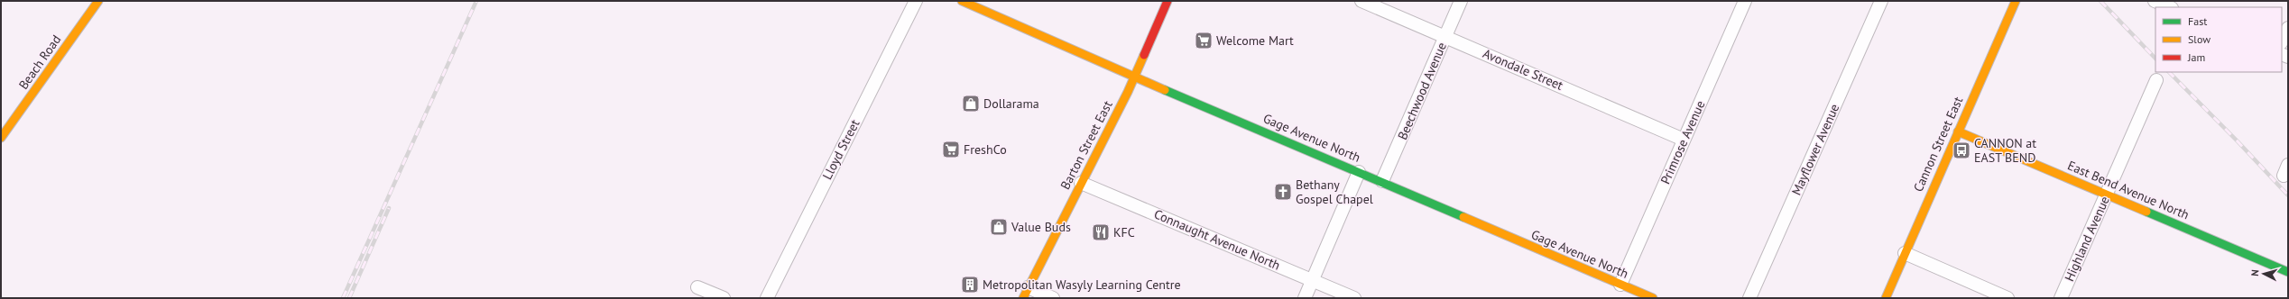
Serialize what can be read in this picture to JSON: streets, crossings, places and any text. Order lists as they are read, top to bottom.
{
  "streets": {
    "main road": [
      "Beach Road",
      "Gage Avenue North",
      "Cannon Street East",
      "Barton Street East",
      "East Bend Avenue North"
    ],
    "street": [
      "Avondale Street",
      "Beechwood Avenue",
      "Primrose Avenue",
      "Lloyd Street",
      "Mayflower Avenue",
      "Highland Avenue",
      "Connaught Avenue North"
    ]
  },
  "crossings": [
    ["Avondale Street", "Beechwood Avenue"],
    ["Avondale Street", "Primrose Avenue"],
    ["Beechwood Avenue", "Gage Avenue North"],
    ["Gage Avenue North", "Primrose Avenue"],
    ["Gage Avenue North", "Barton Street East"],
    ["Cannon Street East", "East Bend Avenue North"],
    ["Barton Street East", "Connaught Avenue North"],
    ["East Bend Avenue North", "Highland Avenue"]
  ],
  "places": {
    "supermarket": ["Welcome Mart", "FreshCo"],
    "shop": ["Dollarama", "Value Buds"],
    "bus stop": ["CANNON at EAST BEND"],
    "church": ["Bethany Gospel Chapel"],
    "restaurant": ["KFC"],
    "building": ["Metropolitan Wasyly Learning Centre"]
  },
  "legend": ["Fast", "Slow", "Jam"],
  "north": "left"
}
